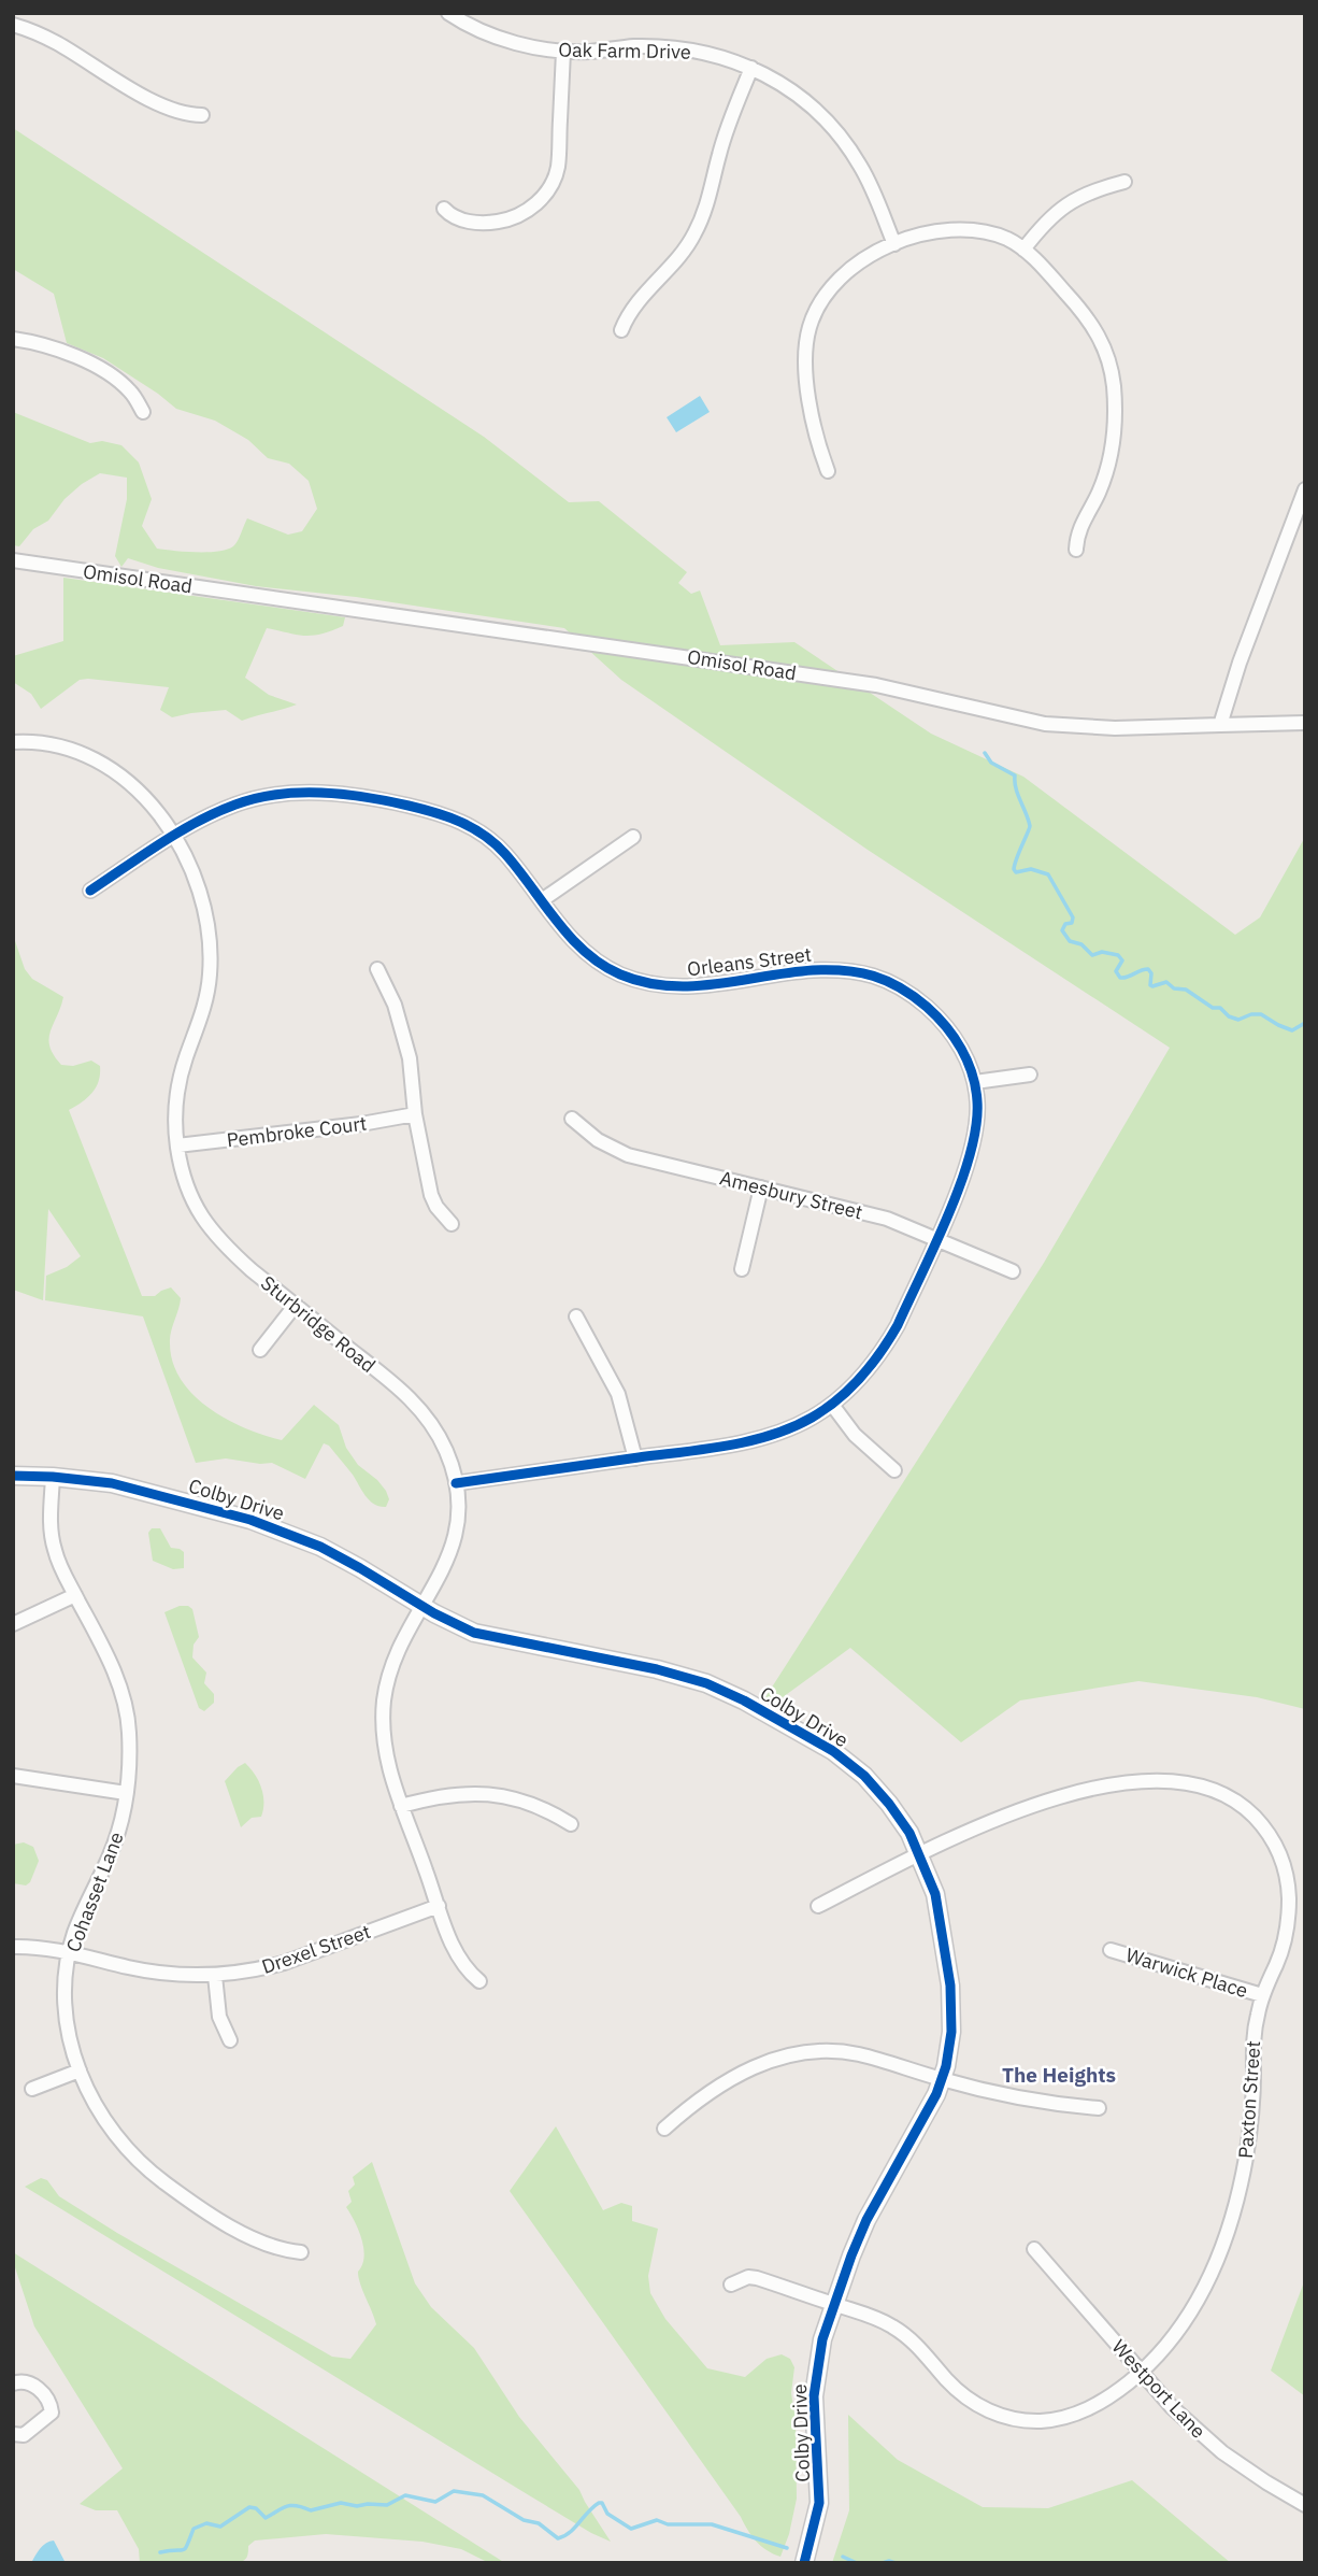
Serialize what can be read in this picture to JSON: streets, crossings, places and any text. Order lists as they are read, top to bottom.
{
  "streets": {
    "street": [
      "Oak Farm Drive",
      "Omisol Road",
      "Orleans Street",
      "Pembroke Court",
      "Amesbury Street",
      "Sturbridge Road",
      "Colby Drive",
      "Cohasset Lane",
      "Drexel Street",
      "Warwick Place",
      "Paxton Street",
      "Westport Lane"
    ]
  },
  "crossings": [
    ["Orleans Street", "Amesbury Street"],
    ["Orleans Street", "Sturbridge Road"],
    ["Pembroke Court", "Sturbridge Road"],
    ["Sturbridge Road", "Colby Drive"],
    ["Sturbridge Road", "Drexel Street"],
    ["Colby Drive", "Cohasset Lane"],
    ["Colby Drive", "Paxton Street"],
    ["Cohasset Lane", "Drexel Street"],
    ["Warwick Place", "Paxton Street"],
    ["Paxton Street", "Westport Lane"]
  ],
  "districts": ["The Heights"]
}
